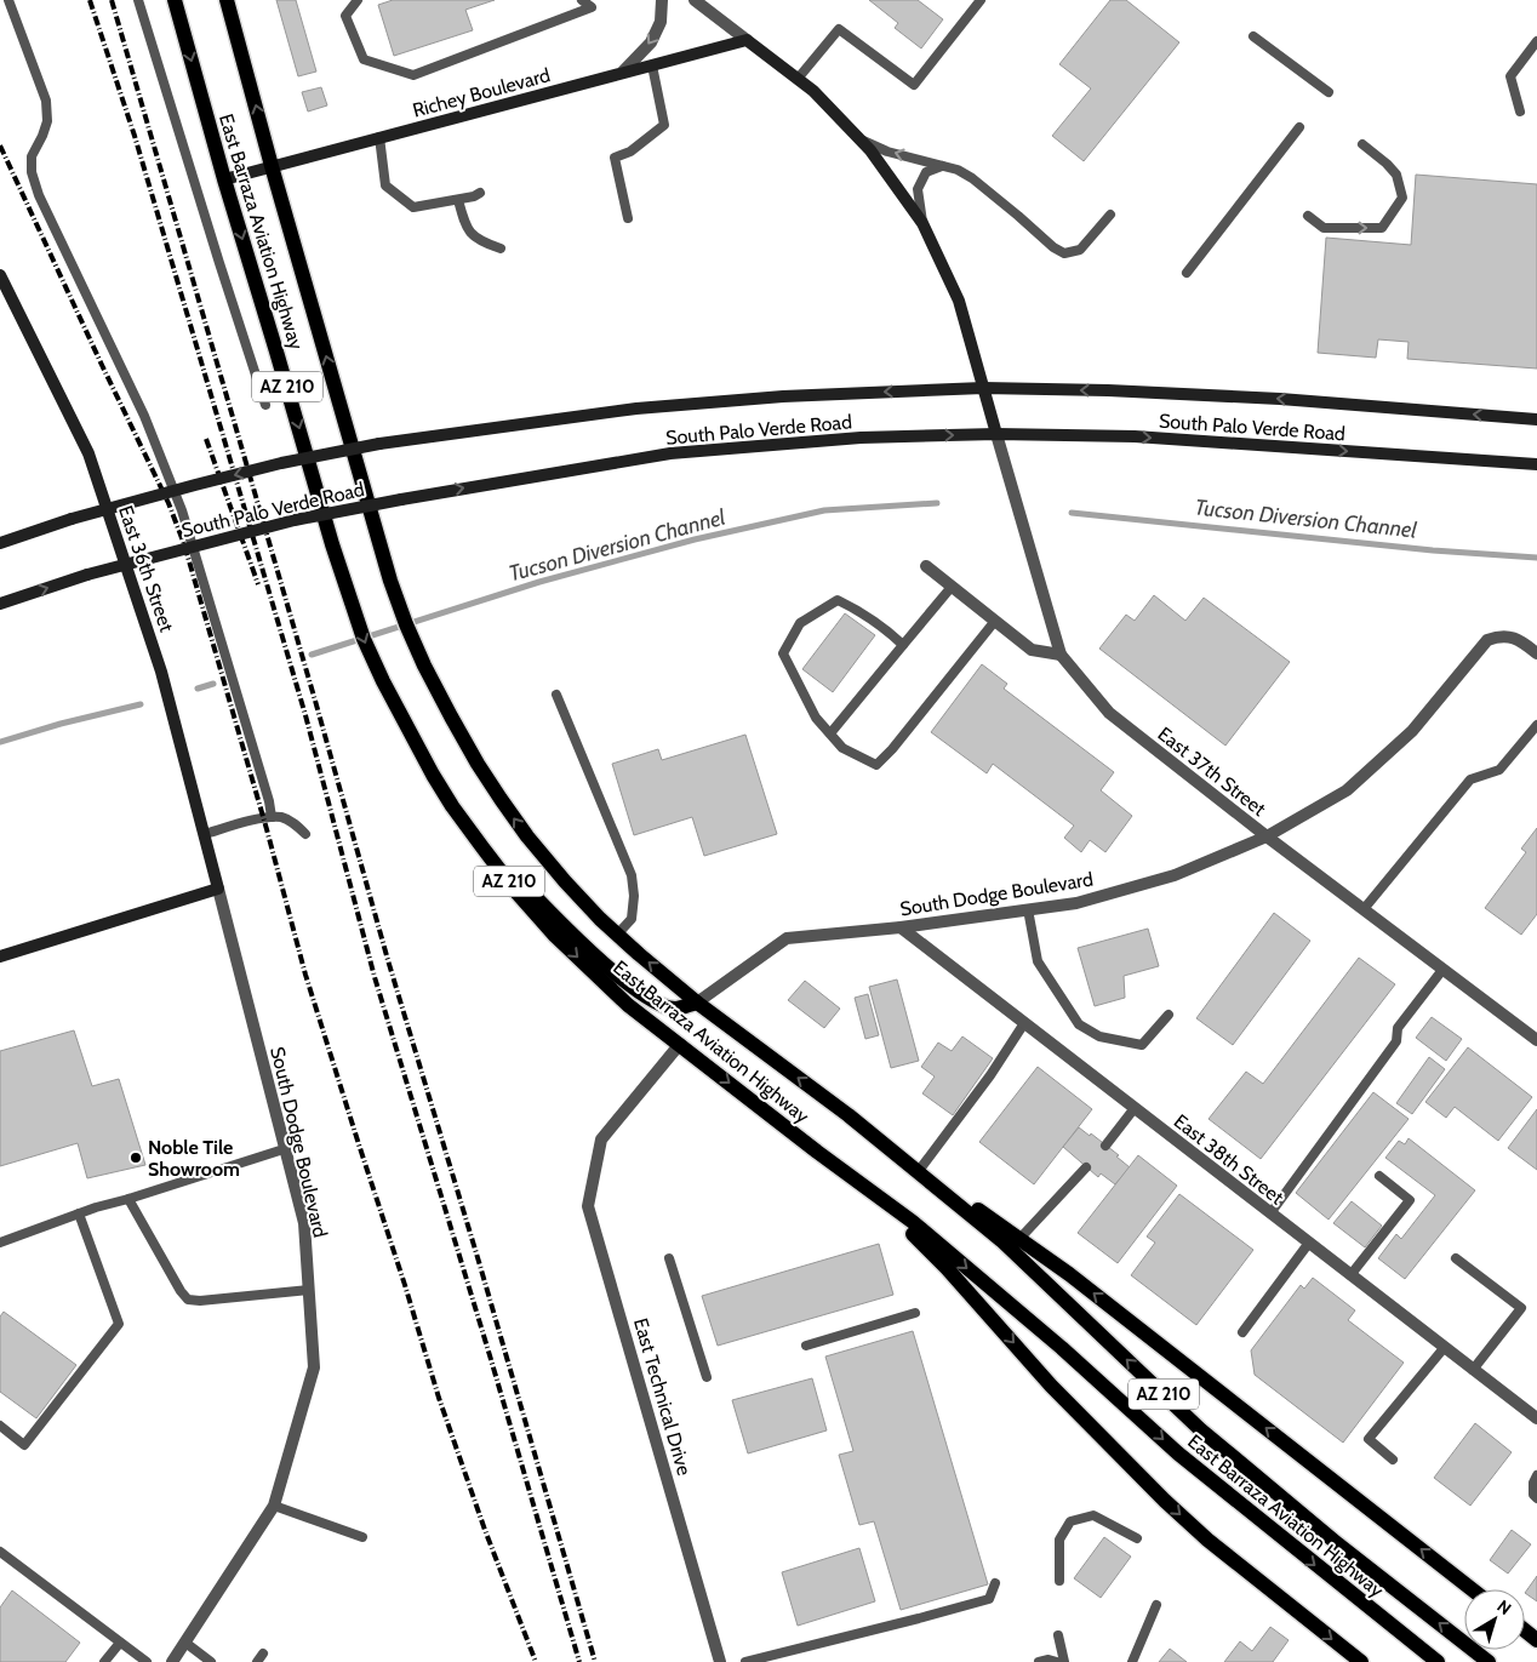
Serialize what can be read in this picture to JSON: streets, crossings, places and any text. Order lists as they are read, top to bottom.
{
  "streets": {
    "main road": [
      "Richey Boulevard",
      "East Barraza Aviation Highway",
      "AZ 210",
      "South Palo Verde Road",
      "East 36th Street"
    ],
    "street": [
      "East 37th Street",
      "South Dodge Boulevard",
      "East 38th Street",
      "East Technical Drive"
    ]
  },
  "crossings": [
    ["Richey Boulevard", "East Barraza Aviation Highway"],
    ["East Barraza Aviation Highway", "South Dodge Boulevard"],
    ["East Barraza Aviation Highway", "East Technical Drive"],
    ["South Palo Verde Road", "East 37th Street"],
    ["East 36th Street", "South Dodge Boulevard"],
    ["East 37th Street", "South Dodge Boulevard"],
    ["South Dodge Boulevard", "East 38th Street"]
  ],
  "water": ["Tucson Diversion Channel"],
  "places": ["Noble Tile Showroom"],
  "north": "top right"
}
